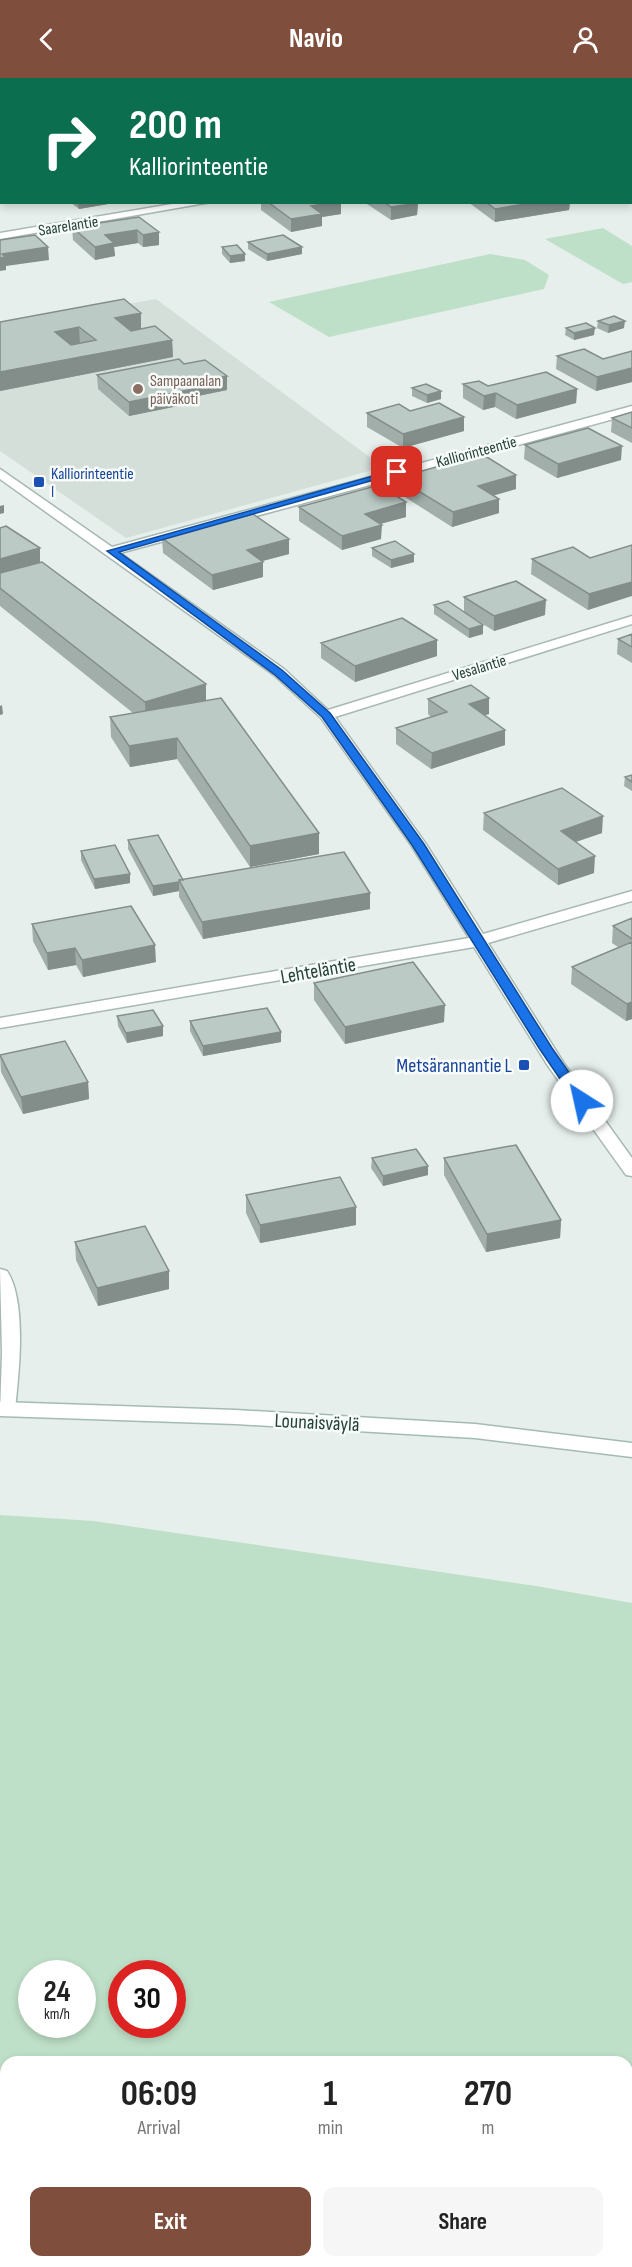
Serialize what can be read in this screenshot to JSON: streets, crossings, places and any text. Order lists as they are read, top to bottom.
{
  "streets": {
    "street": [
      "Saarelantie",
      "Kalliorinteentie",
      "Vesalantie",
      "Lehteläntie",
      "Lounaisväylä"
    ]
  },
  "places": {
    "other": ["Sampaanalan päiväkoti"],
    "transit": ["Kalliorinteentie I", "Metsärannantie L"]
  },
  "page": {
    "header": "Navio",
    "turn": ["200 m", "Kalliorinteentie"],
    "speed": "24 km/h",
    "limit": "30",
    "eta": [
      "06:09",
      "Arrival",
      "1",
      "min",
      "270",
      "m"
    ],
    "buttons": ["Exit", "Share"]
  }
}
